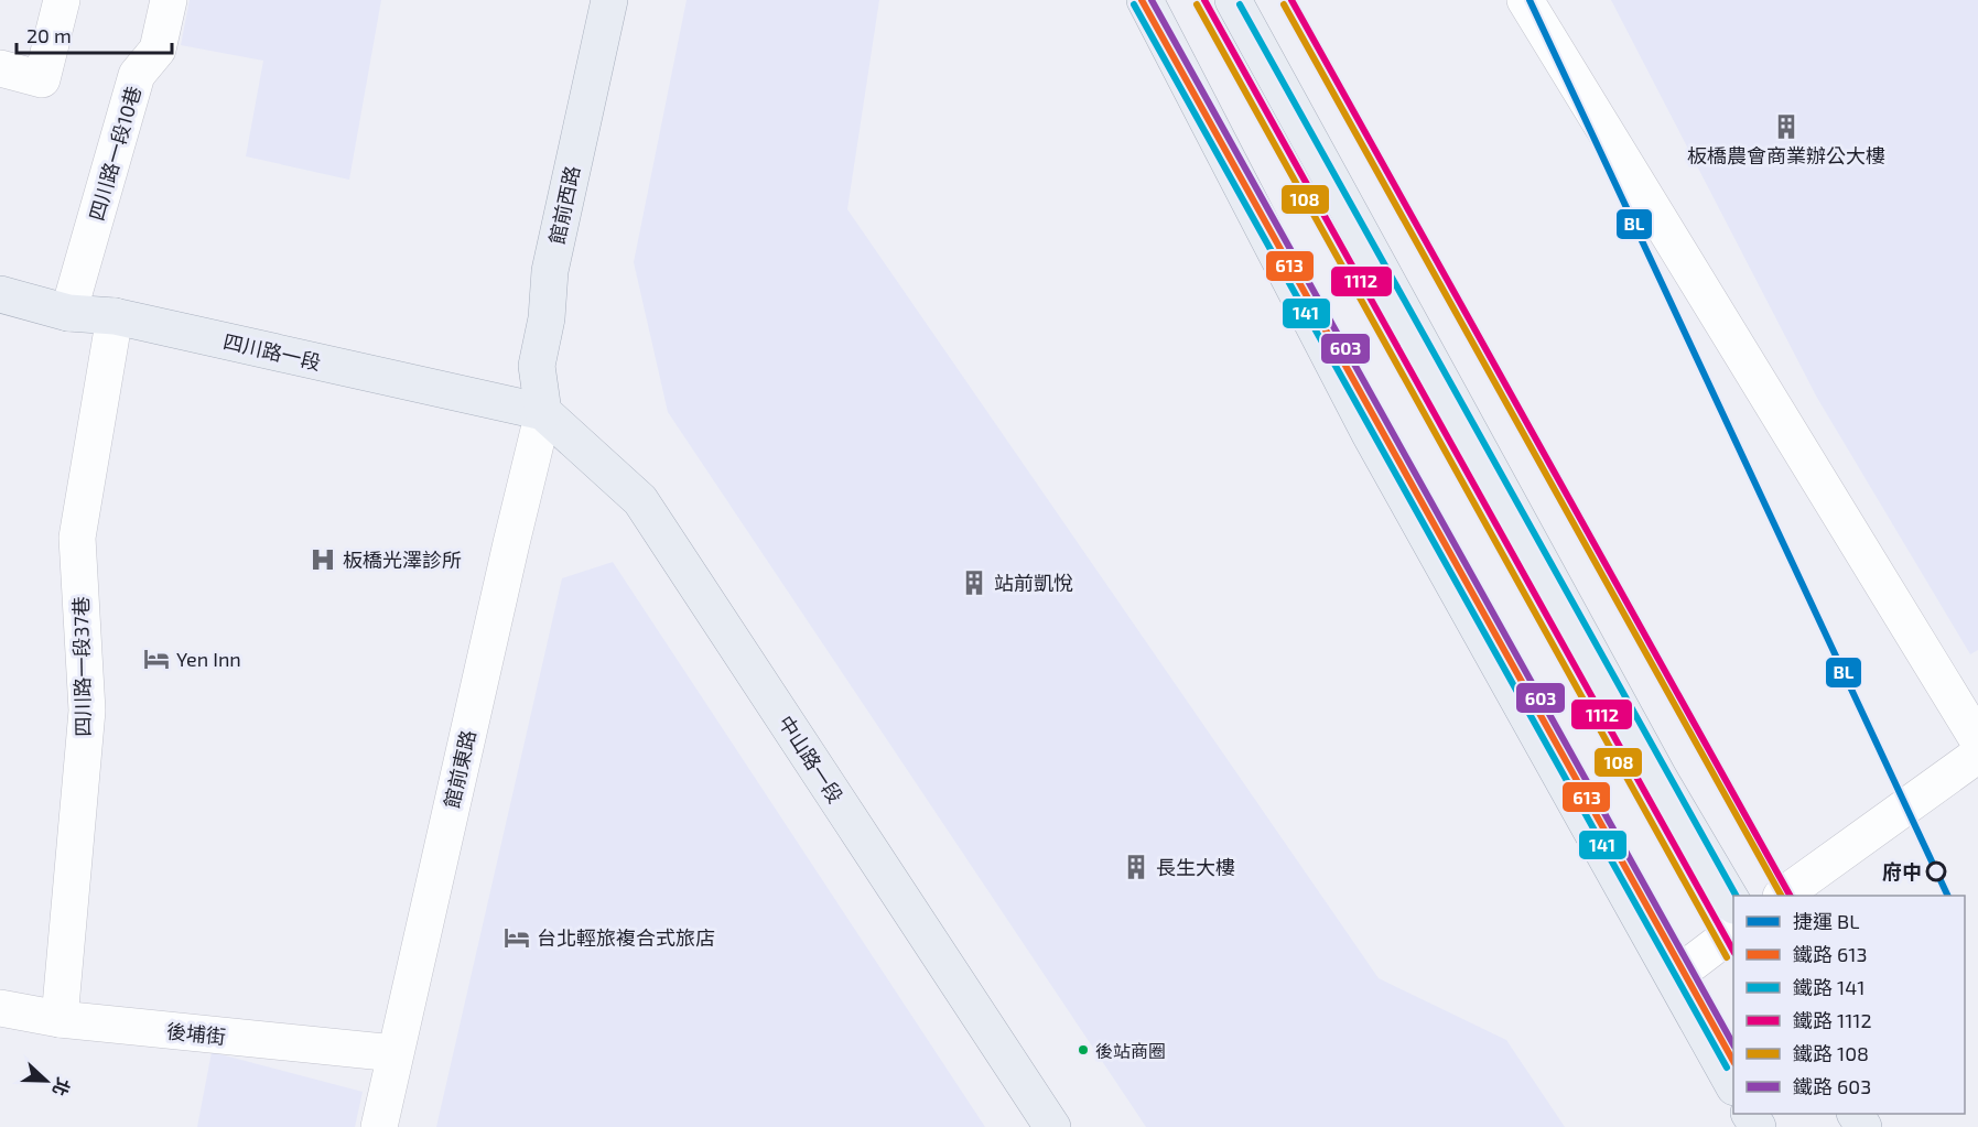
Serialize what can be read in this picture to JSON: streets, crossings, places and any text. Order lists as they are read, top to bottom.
{
  "streets": {
    "main road": ["館前西路", "四川路一段", "中山路一段"],
    "street": [
      "四川路一段10巷",
      "四川路一段37巷",
      "館前東路",
      "後埔街"
    ]
  },
  "crossings": [
    ["四川路一段10巷", "四川路一段"],
    ["館前西路", "四川路一段"],
    ["館前西路", "中山路一段"],
    ["館前西路", "館前東路"],
    ["四川路一段", "四川路一段37巷"],
    ["四川路一段", "中山路一段"],
    ["四川路一段", "館前東路"],
    ["四川路一段37巷", "後埔街"],
    ["中山路一段", "館前東路"],
    ["館前東路", "後埔街"]
  ],
  "places": {
    "building": ["板橋農會商業辦公大樓", "站前凱悅", "長生大樓"],
    "hospital": ["板橋光澤診所"],
    "hotel": ["Yen Inn", "台北輕旅複合式旅店"],
    "other": ["府中", "後站商圈"]
  },
  "lines": [
    "metro line BL",
    "rail line 613",
    "rail line 1112",
    "rail line 603",
    "rail line 141",
    "rail line 108"
  ],
  "legend": [
    "捷運 BL",
    "鐵路 613",
    "鐵路 141",
    "鐵路 1112",
    "鐵路 108",
    "鐵路 603"
  ],
  "scale_bar": "20 m",
  "north": "right"
}
